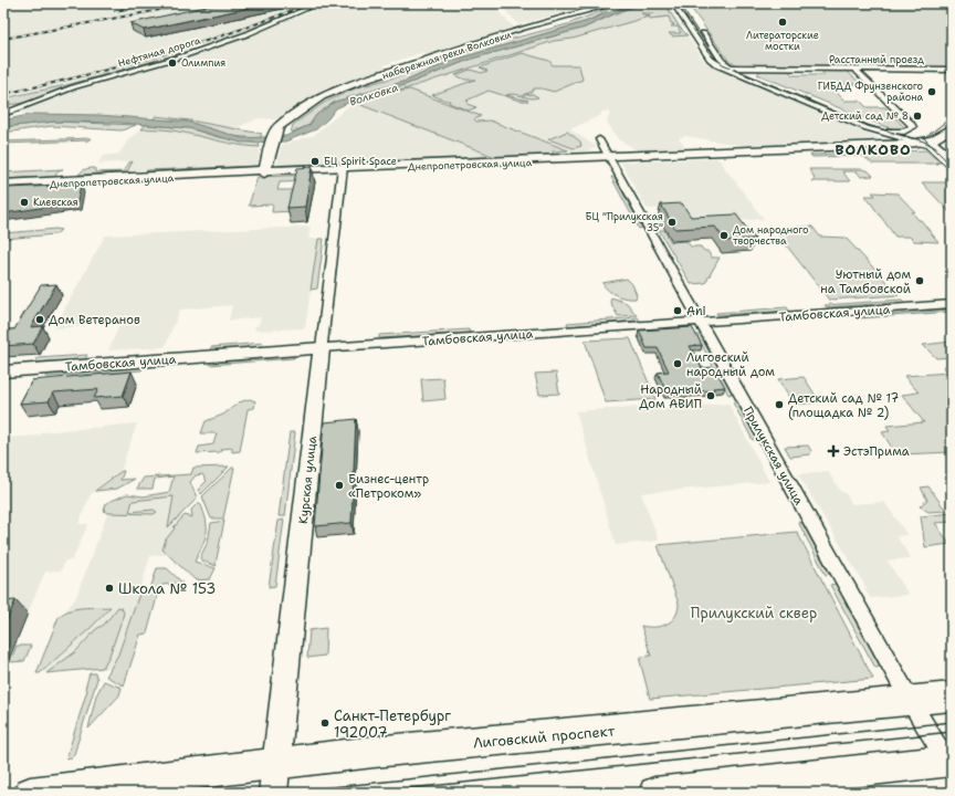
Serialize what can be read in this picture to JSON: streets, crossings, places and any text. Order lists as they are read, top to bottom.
{
  "streets": {
    "main road": ["Лиговский проспект"],
    "street": [
      "Нефтяная дорога",
      "набережная реки Волковки",
      "Расстанный проезд",
      "Днепропетровская улица",
      "Тамбовская улица",
      "Прилукская улица",
      "Курская улица"
    ]
  },
  "crossings": [
    ["Днепропетровская улица", "Прилукская улица"],
    ["Днепропетровская улица", "Курская улица"],
    ["Тамбовская улица", "Прилукская улица"],
    ["Тамбовская улица", "Курская улица"],
    ["Прилукская улица", "Лиговский проспект"],
    ["Курская улица", "Лиговский проспект"]
  ],
  "districts": ["ВОЛКОВО"],
  "water": ["Волковка"],
  "parks": ["Прилукский сквер"],
  "places": {
    "other": [
      "Литераторские мостки",
      "Олимпия",
      "ГИБДД Фрунзенского района",
      "Детский сад № 8",
      "БЦ Spirit Space",
      "Киевская",
      "БЦ \"Прилукская 35\"",
      "Дом народного творчества",
      "Уютный дом на Тамбовской",
      "Ani",
      "Дом Ветеранов",
      "Лиговский народный дом",
      "Народный Дом АВИП",
      "Детский сад № 17 (площадка № 2)",
      "Бизнес-центр «Петроком»",
      "Школа № 153",
      "Санкт-Петербург 192007"
    ],
    "health": ["ЭстэПрима"]
  }
}
